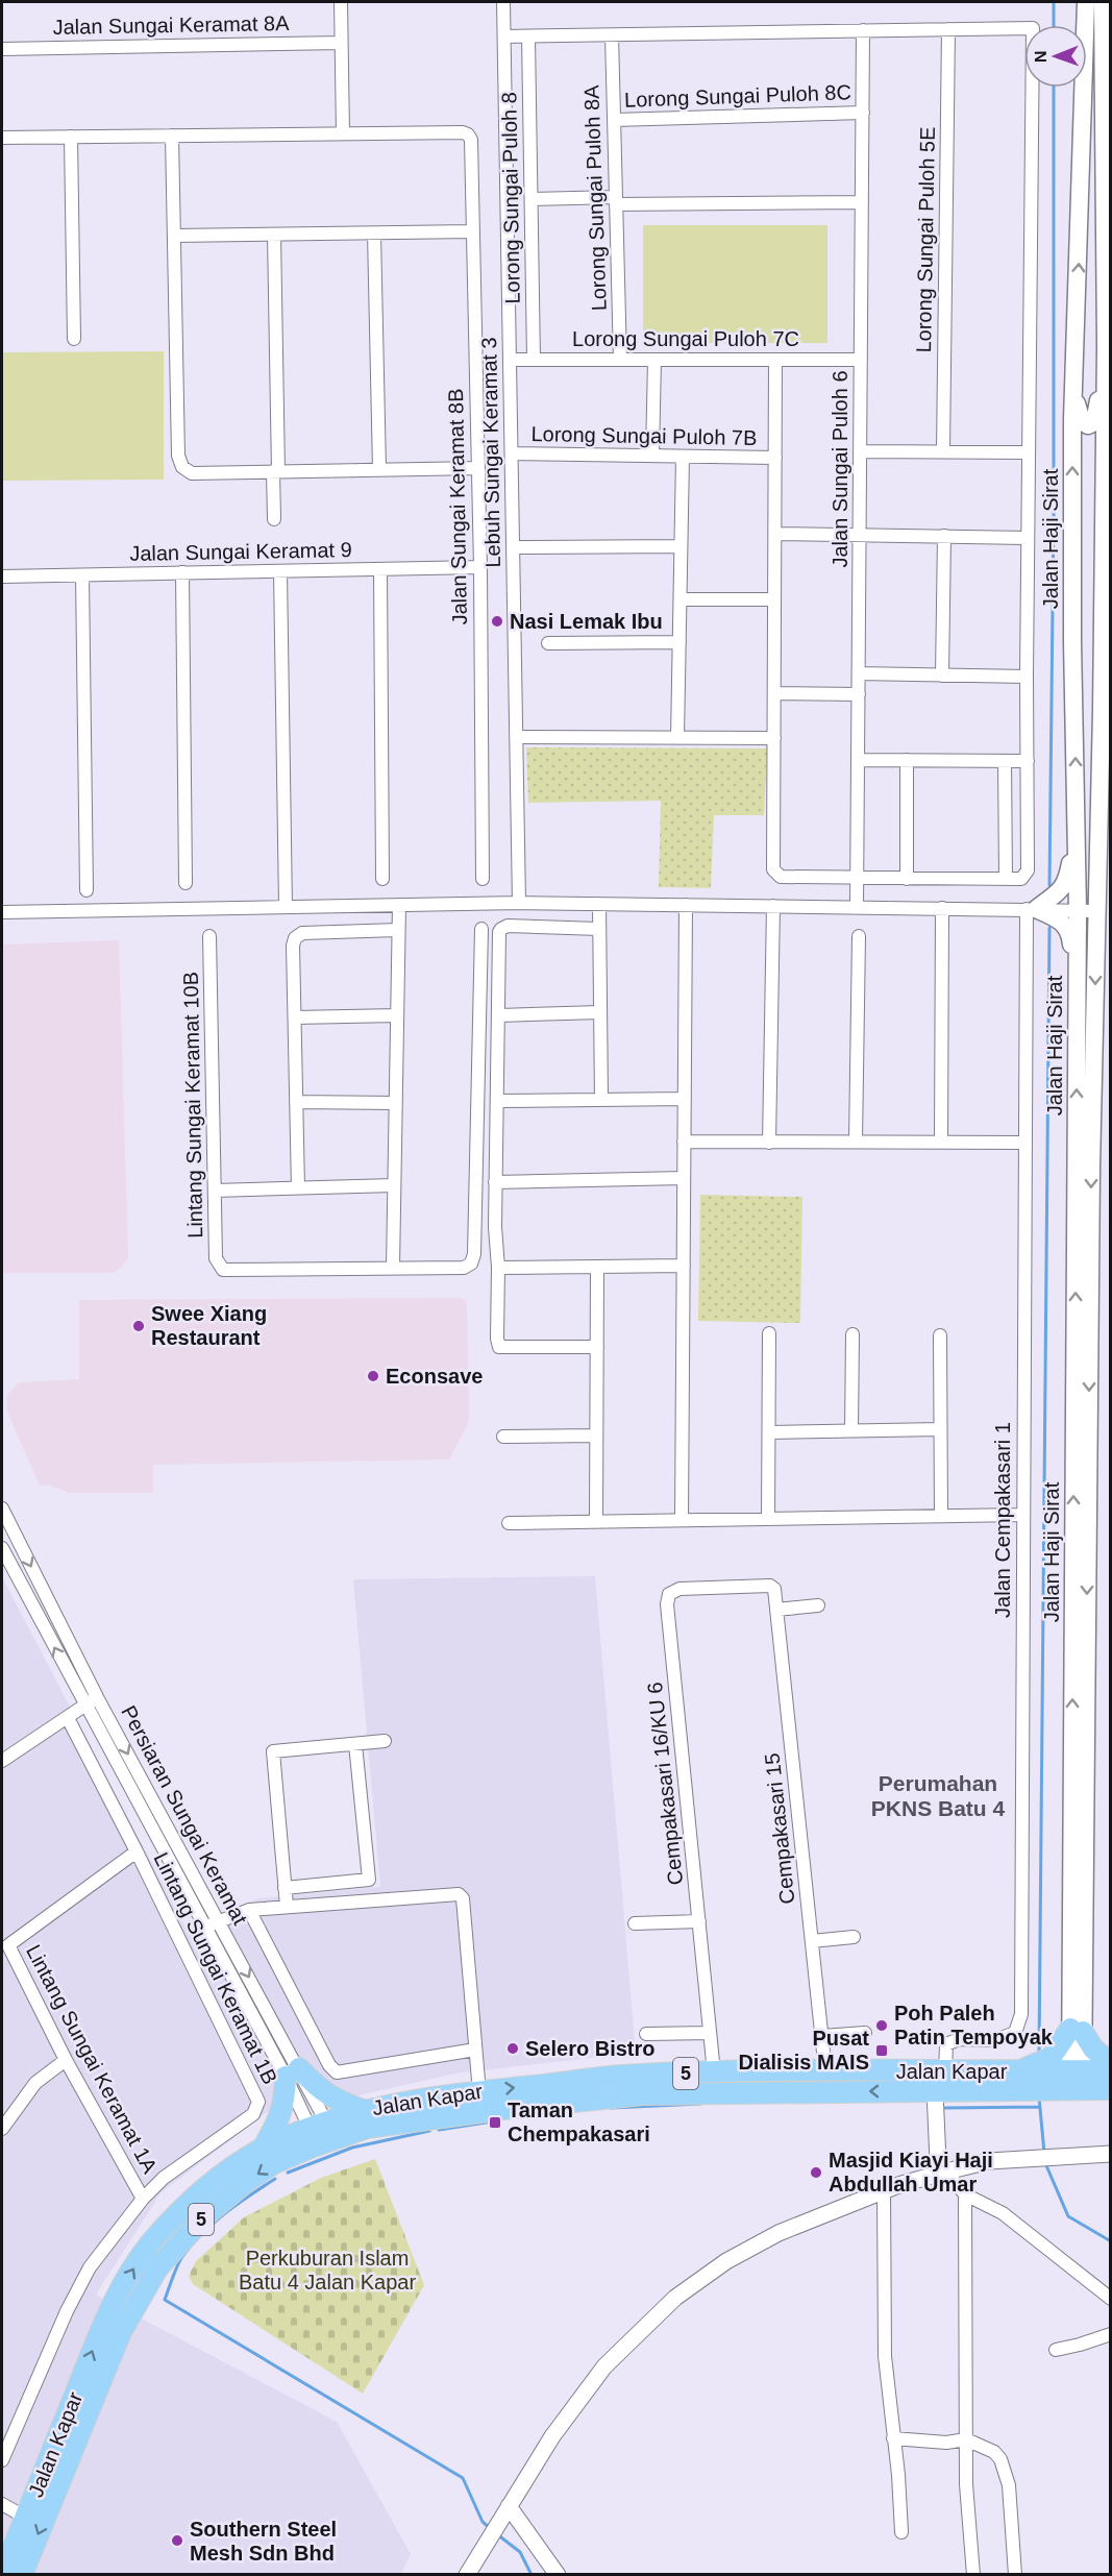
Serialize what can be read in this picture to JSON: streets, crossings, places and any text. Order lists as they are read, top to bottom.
{
  "streets": {
    "highway": ["Jalan Kapar", "5"],
    "main road": ["Jalan Haji Sirat"],
    "street": [
      "Jalan Sungai Keramat 8A",
      "Lorong Sungai Puloh 8C",
      "Lorong Sungai Puloh 8",
      "Lorong Sungai Puloh 8A",
      "Lorong Sungai Puloh 5E",
      "Lorong Sungai Puloh 7C",
      "Lorong Sungai Puloh 7B",
      "Lebuh Sungai Keramat 3",
      "Jalan Sungai Puloh 6",
      "Jalan Sungai Keramat 8B",
      "Jalan Sungai Keramat 9",
      "Lintang Sungai Keramat 10B",
      "Jalan Cempakasari 1",
      "Cempakasari 16/KU 6",
      "Persiaran Sungai Keramat",
      "Cempakasari 15",
      "Lintang Sungai Keramat 1B",
      "Lintang Sungai Keramat 1A"
    ]
  },
  "crossings": [
    ["Lorong Sungai Puloh 8C", "Lorong Sungai Puloh 8A"],
    ["Lorong Sungai Puloh 8C", "Jalan Sungai Puloh 6"],
    ["Lorong Sungai Puloh 8", "Lorong Sungai Puloh 7C"],
    ["Lorong Sungai Puloh 8A", "Lorong Sungai Puloh 7C"],
    ["Lorong Sungai Puloh 7C", "Lebuh Sungai Keramat 3"],
    ["Lorong Sungai Puloh 7C", "Jalan Sungai Puloh 6"],
    ["Lorong Sungai Puloh 7B", "Lebuh Sungai Keramat 3"],
    ["Jalan Sungai Keramat 8B", "Jalan Sungai Keramat 9"],
    ["Jalan Haji Sirat", "Jalan Kapar"],
    ["Jalan Cempakasari 1", "Jalan Kapar"],
    ["Cempakasari 16/KU 6", "Cempakasari 15"],
    ["Cempakasari 16/KU 6", "Jalan Kapar"],
    ["Persiaran Sungai Keramat", "Jalan Kapar"],
    ["Cempakasari 15", "Jalan Kapar"],
    ["Lintang Sungai Keramat 1B", "Lintang Sungai Keramat 1A"]
  ],
  "districts": ["Perumahan PKNS Batu 4"],
  "parks": ["Perkuburan Islam Batu 4 Jalan Kapar"],
  "places": {
    "other": [
      "Nasi Lemak Ibu",
      "Swee Xiang Restaurant",
      "Econsave",
      "Poh Paleh Patin Tempoyak",
      "Selero Bistro",
      "Masjid Kiayi Haji Abdullah Umar",
      "Southern Steel Mesh Sdn Bhd"
    ],
    "transit": ["Pusat Dialisis MAIS", "Taman Chempakasari"]
  },
  "north": "left"
}
